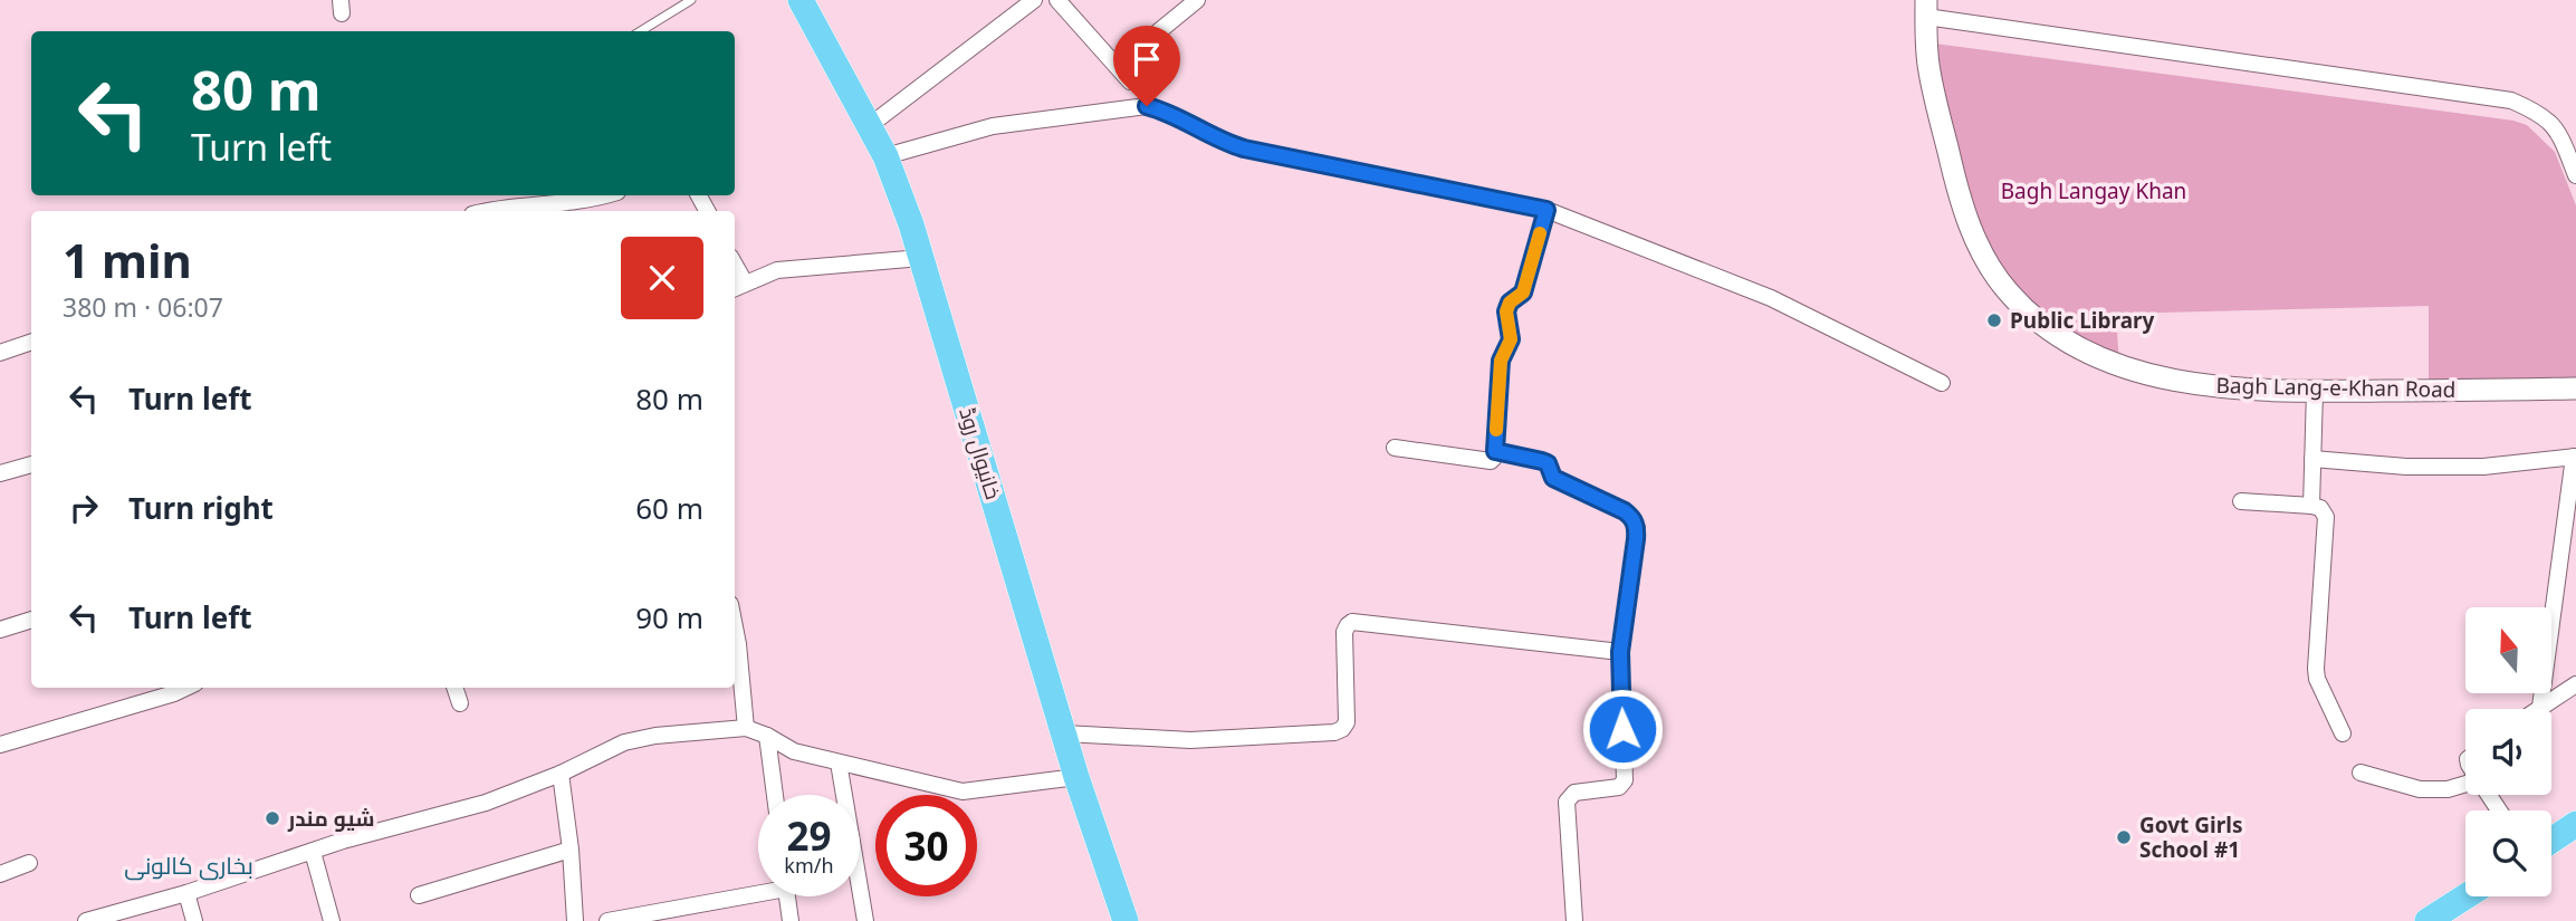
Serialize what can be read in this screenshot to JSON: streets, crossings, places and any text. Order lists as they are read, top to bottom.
{
  "streets": {
    "main road": ["خانیوال روڈ"],
    "street": ["Bagh Lang-e-Khan Road"]
  },
  "districts": ["بخاری کالونی"],
  "parks": ["Bagh Langay Khan"],
  "places": ["Public Library", "شیو مندر", "Govt Girls School #1"],
  "north": "top",
  "page": {
    "turn": ["80 m", "Turn left"],
    "heading": ["1 min", "380 m · 06:07"],
    "list": [
      {
        "name": "Turn left",
        "value": "80 m"
      },
      {
        "name": "Turn right",
        "value": "60 m"
      },
      {
        "name": "Turn left",
        "value": "90 m"
      }
    ],
    "speed": "29 km/h",
    "limit": "30"
  }
}
